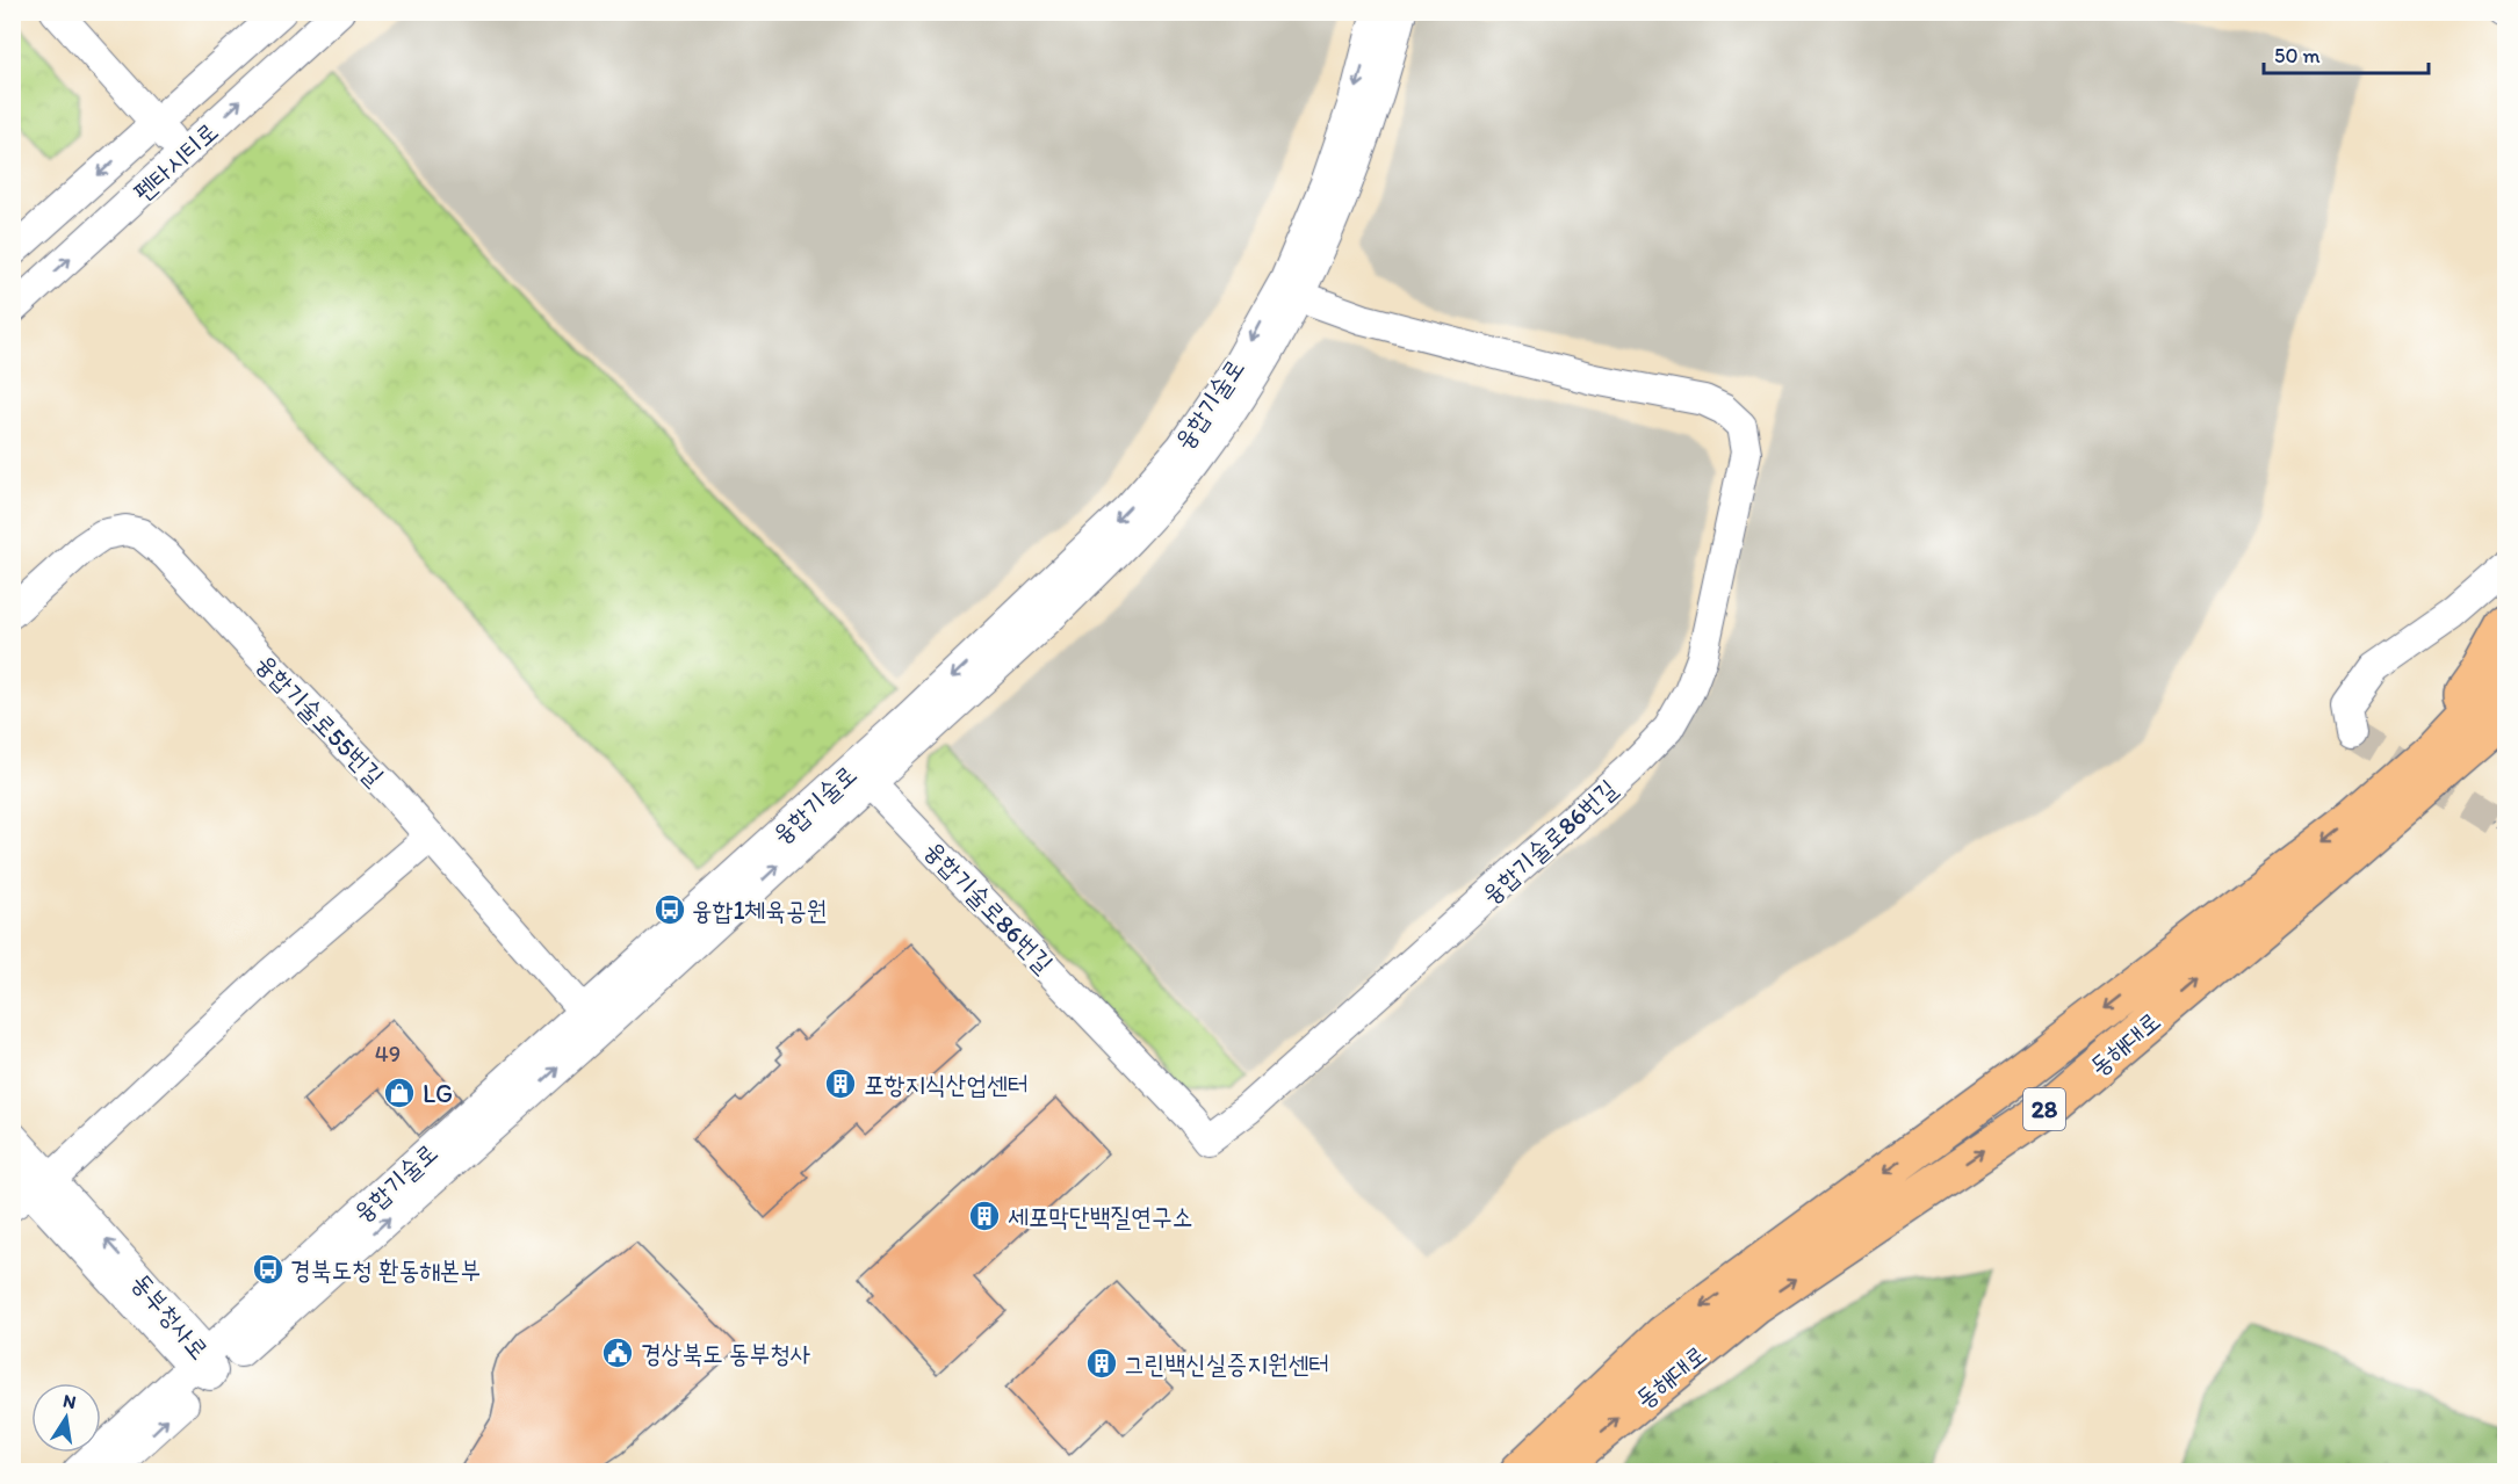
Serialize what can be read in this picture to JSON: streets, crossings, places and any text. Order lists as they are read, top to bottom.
{
  "streets": {
    "main road": ["동해대로", "28"],
    "street": [
      "펜타시티로",
      "융합기술로",
      "융합기술로55번길",
      "융합기술로86번길",
      "동부청사로"
    ]
  },
  "crossings": [
    ["융합기술로", "융합기술로55번길"],
    ["융합기술로", "융합기술로86번길"],
    ["융합기술로", "동부청사로"]
  ],
  "places": {
    "bus stop": ["융합1체육공원", "경북도청 환동해본부"],
    "building": ["포항지식산업센터", "세포막단백질연구소", "그린백신실증지원센터"],
    "shop": ["LG"],
    "public building": ["경상북도 동부청사"]
  },
  "house_numbers": ["49"],
  "scale_bar": "50 m",
  "north": "top"
}
